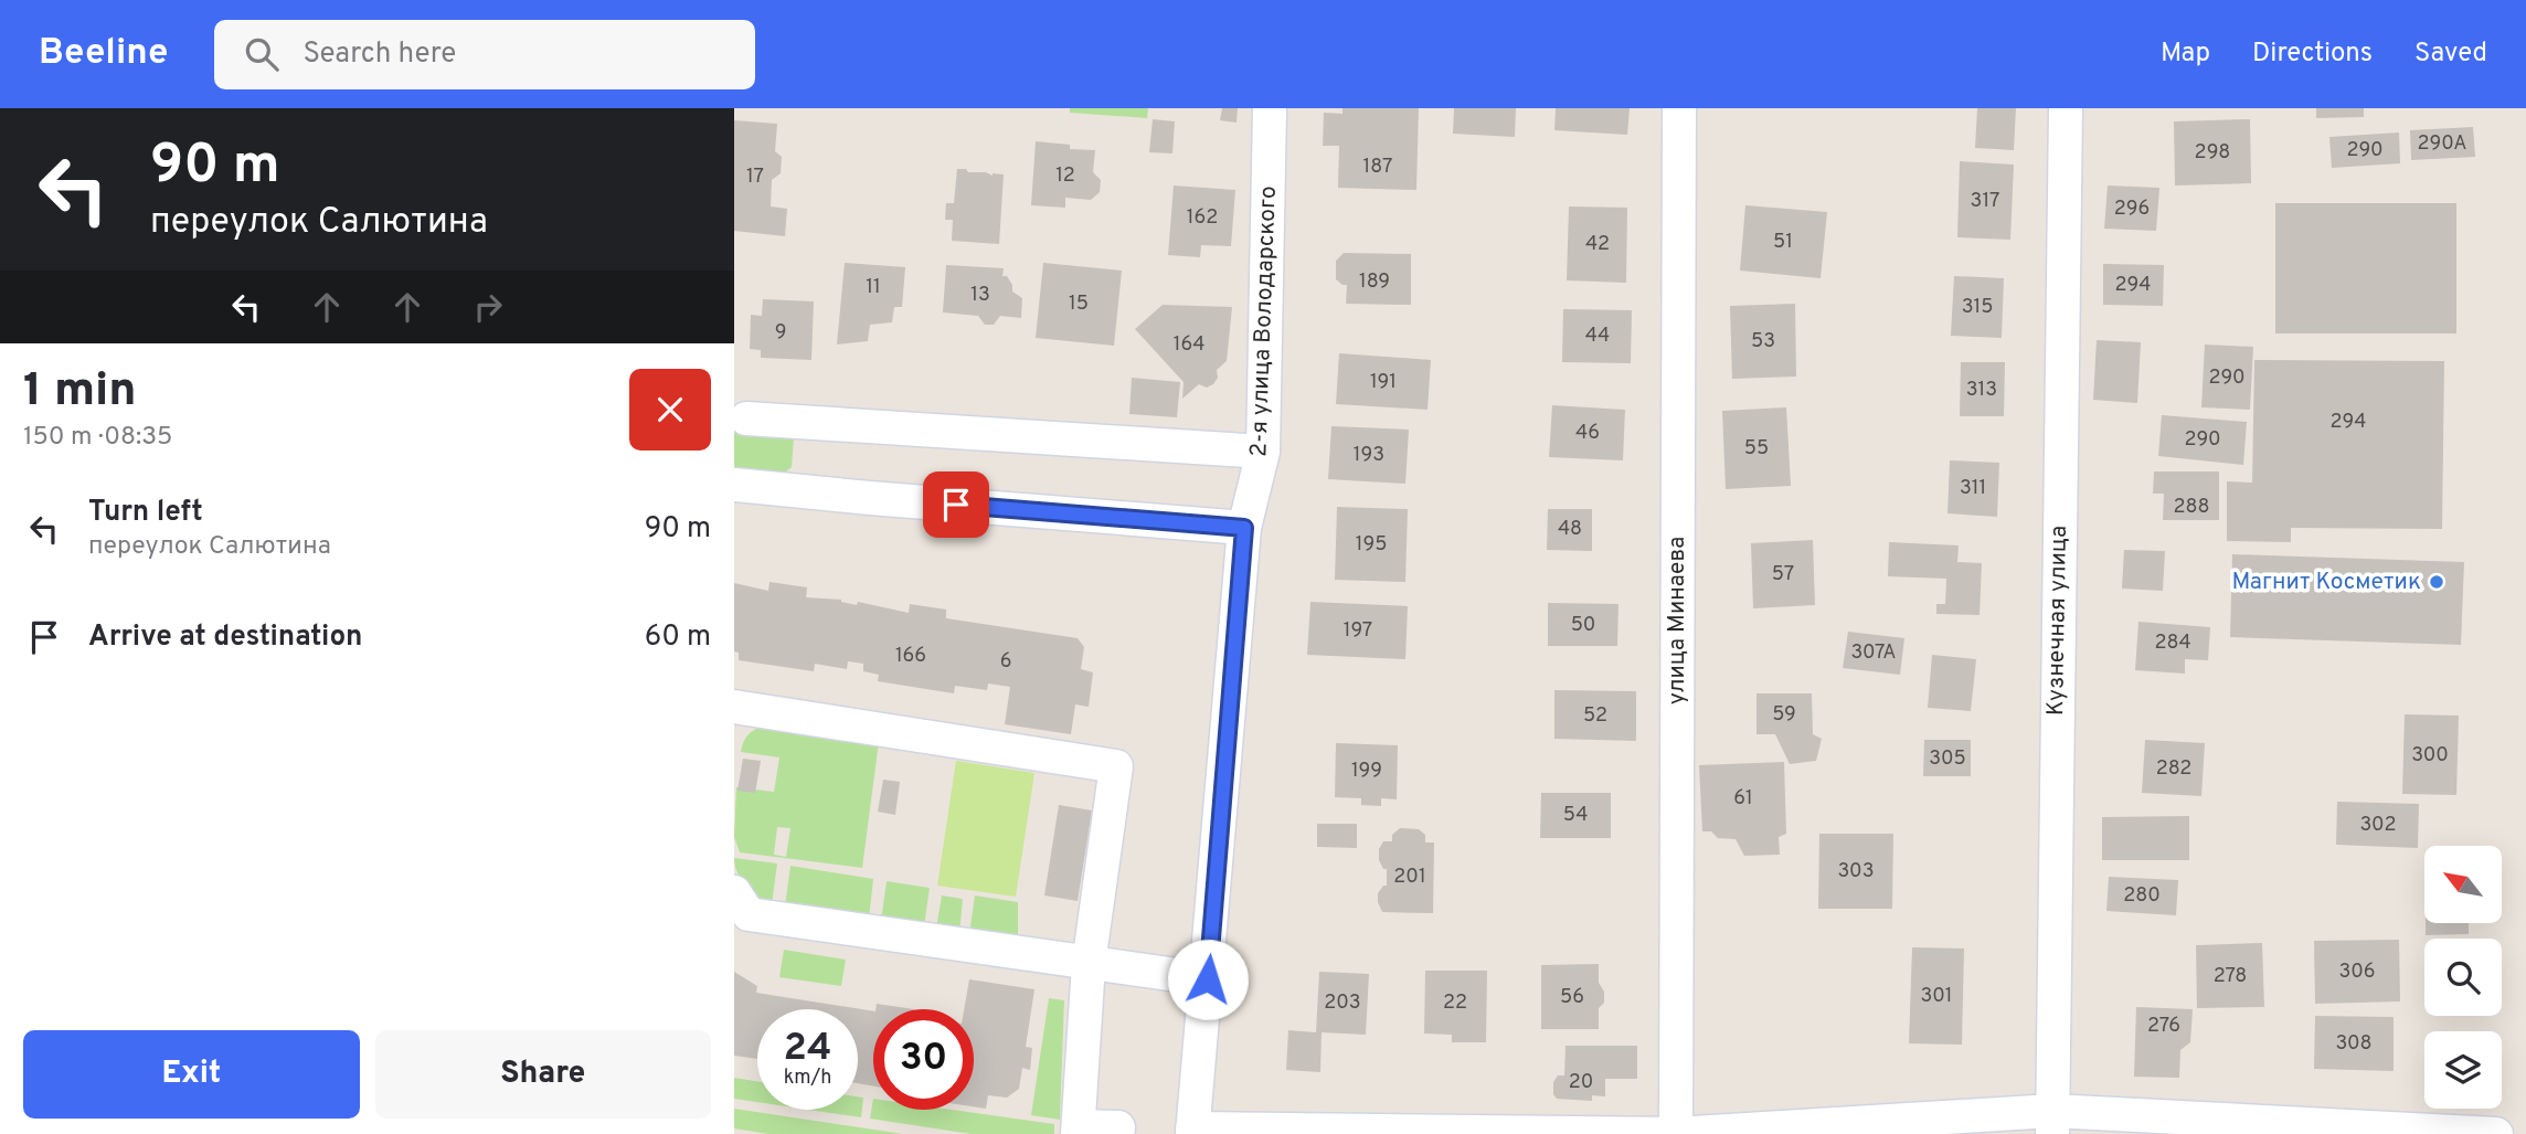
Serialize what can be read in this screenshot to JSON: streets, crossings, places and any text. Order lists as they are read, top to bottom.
{
  "streets": {
    "street": ["2-я улица Володарского", "улица Минаева", "Кузнечная улица"]
  },
  "places": ["Магнит Косметик"],
  "house_numbers": [
    "290А",
    "290",
    "298",
    "187",
    "12",
    "17",
    "317",
    "296",
    "162",
    "51",
    "42",
    "189",
    "294",
    "11",
    "13",
    "15",
    "315",
    "9",
    "44",
    "53",
    "164",
    "290",
    "191",
    "313",
    "294",
    "46",
    "290",
    "55",
    "193",
    "311",
    "288",
    "48",
    "195",
    "57",
    "50",
    "197",
    "284",
    "307А",
    "166",
    "6",
    "59",
    "52",
    "300",
    "305",
    "282",
    "199",
    "61",
    "54",
    "302",
    "303",
    "201",
    "280",
    "306",
    "278",
    "301",
    "56",
    "203",
    "22",
    "276",
    "308",
    "20"
  ],
  "north": "top left",
  "page": {
    "header": "Beeline",
    "search": "Search here",
    "nav": ["Map", "Directions", "Saved"],
    "turn": ["90 m", "переулок Салютина"],
    "heading": ["1 min", "150 m · 08:35"],
    "list": [
      {
        "name": "Turn left",
        "note": "переулок Салютина",
        "value": "90 m"
      },
      {
        "name": "Arrive at destination",
        "value": "60 m"
      }
    ],
    "speed": "24 km/h",
    "limit": "30",
    "buttons": ["Exit", "Share"]
  }
}
